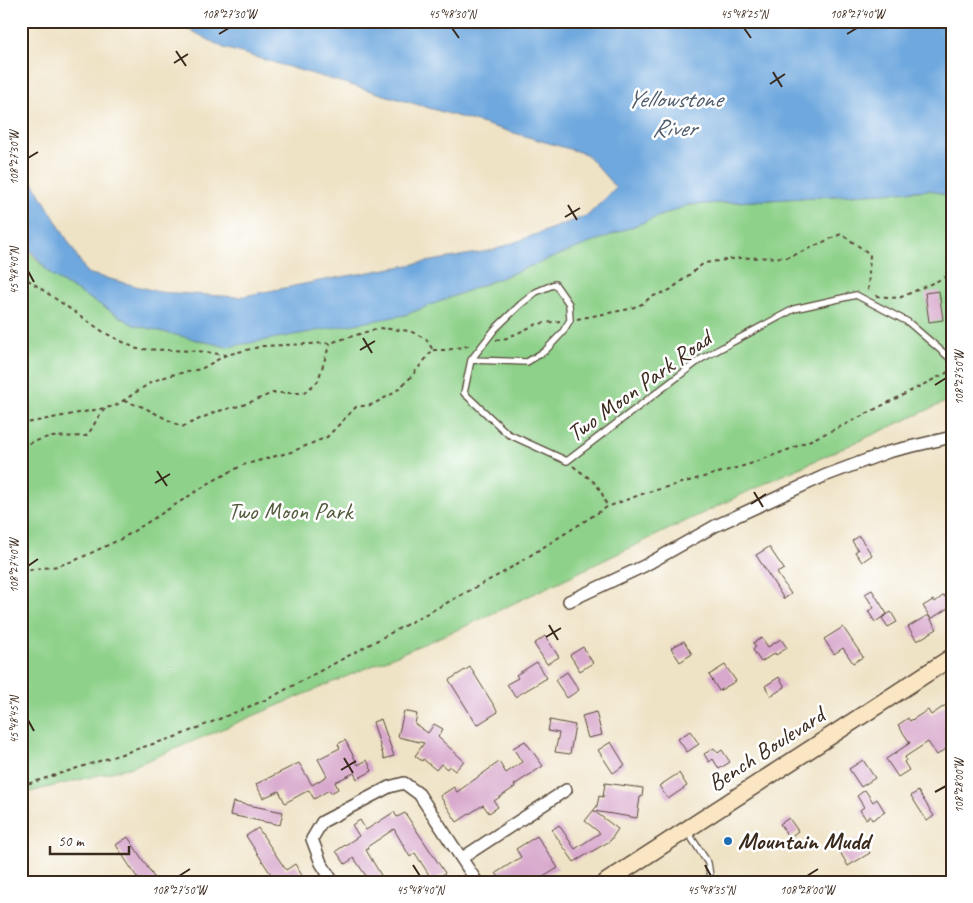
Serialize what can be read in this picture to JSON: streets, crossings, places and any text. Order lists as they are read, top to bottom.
{
  "streets": {
    "main road": ["Bench Boulevard"],
    "lane": ["Two Moon Park Road"]
  },
  "water": ["Yellowstone River"],
  "parks": ["Two Moon Park"],
  "places": ["Mountain Mudd"],
  "scale_bar": "50 m",
  "coordinates": [
    "108°27'30\"W",
    "45°48'30\"N",
    "45°48'25\"N",
    "108°27'40\"W",
    "45°48'40\"N",
    "108°27'50\"W",
    "45°48'45\"N",
    "108°28'00\"W",
    "45°48'35\"N"
  ]
}
